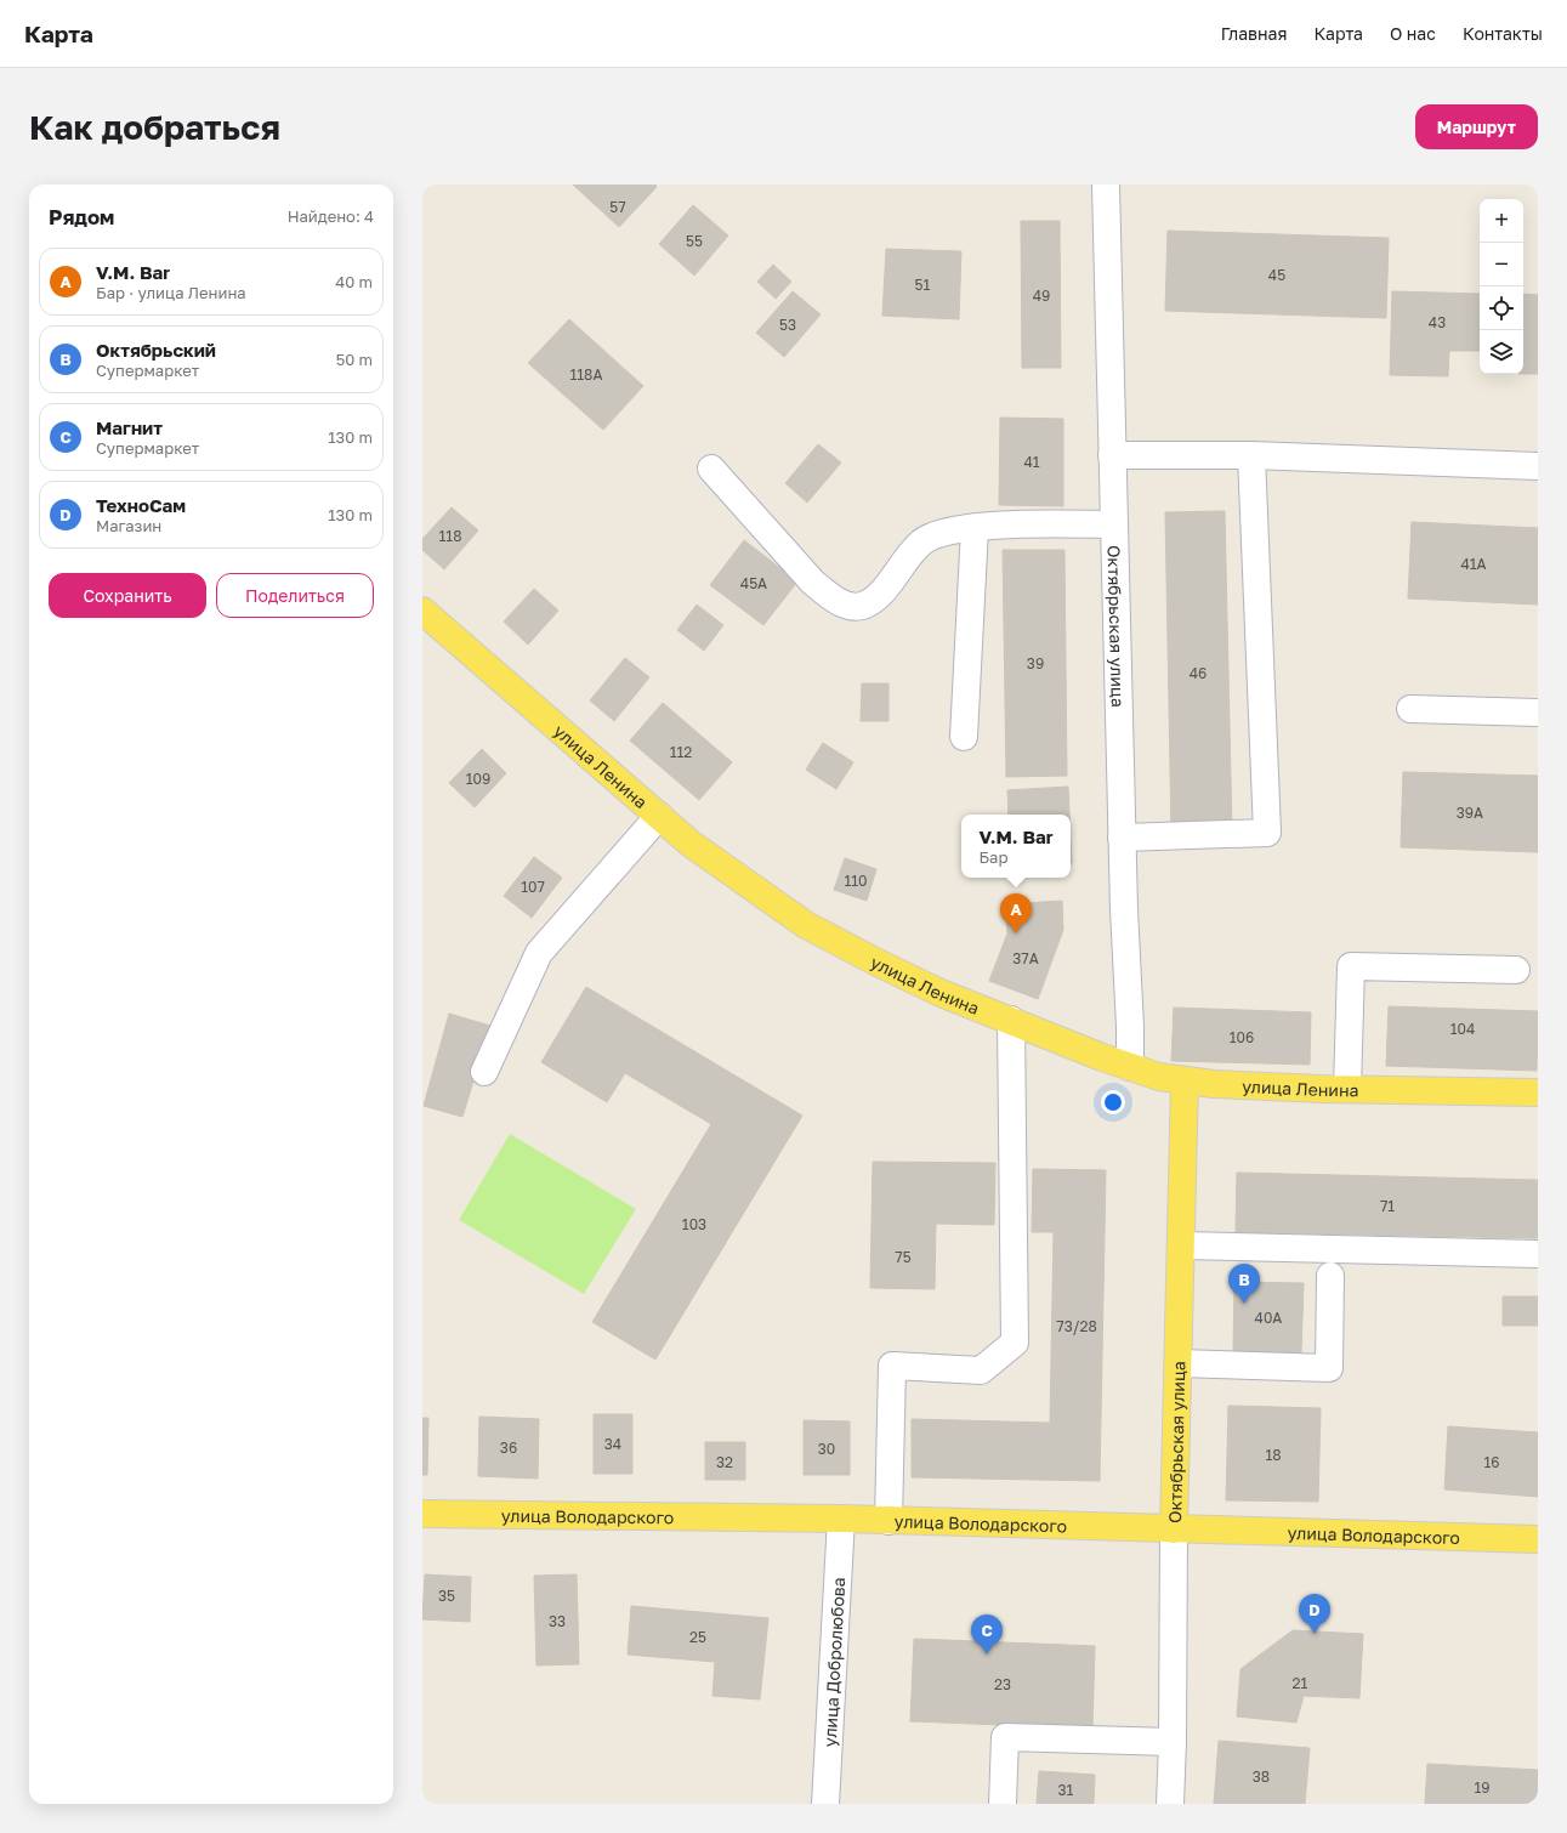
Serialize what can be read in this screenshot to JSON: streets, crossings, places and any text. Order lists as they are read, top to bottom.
{
  "streets": {
    "main road": ["Октябрьская улица", "улица Ленина", "улица Володарского"],
    "street": ["улица Добролюбова"]
  },
  "crossings": [
    ["Октябрьская улица", "улица Ленина"],
    ["Октябрьская улица", "улица Володарского"],
    ["улица Володарского", "улица Добролюбова"]
  ],
  "house_numbers": [
    "57",
    "55",
    "45",
    "51",
    "49",
    "43",
    "53",
    "118А",
    "41",
    "118",
    "41А",
    "45А",
    "39",
    "46",
    "112",
    "109",
    "39А",
    "110",
    "107",
    "37А",
    "104",
    "106",
    "71",
    "103",
    "75",
    "40А",
    "73/28",
    "34",
    "36",
    "30",
    "18",
    "32",
    "16",
    "35",
    "33",
    "25",
    "21",
    "23",
    "38",
    "19",
    "31"
  ],
  "page": {
    "header": "Карта",
    "nav": [
      "Главная",
      "Карта",
      "О нас",
      "Контакты"
    ],
    "buttons": [
      "Маршрут",
      ["Сохранить", "Поделиться"]
    ],
    "title": "Как добраться",
    "heading": ["Рядом", "Найдено: 4"],
    "map_buttons": ["+", "−"],
    "list": [
      {
        "mark": "A",
        "name": "V.M. Bar",
        "note": "Бар · улица Ленина",
        "value": "40 m"
      },
      {
        "mark": "B",
        "name": "Октябрьский",
        "note": "Супермаркет",
        "value": "50 m"
      },
      {
        "mark": "C",
        "name": "Магнит",
        "note": "Супермаркет",
        "value": "130 m"
      },
      {
        "mark": "D",
        "name": "ТехноСам",
        "note": "Магазин",
        "value": "130 m"
      }
    ],
    "popup": ["V.M. Bar", "Бар"],
    "pins": [
      "A",
      "B",
      "D",
      "C"
    ]
  }
}
